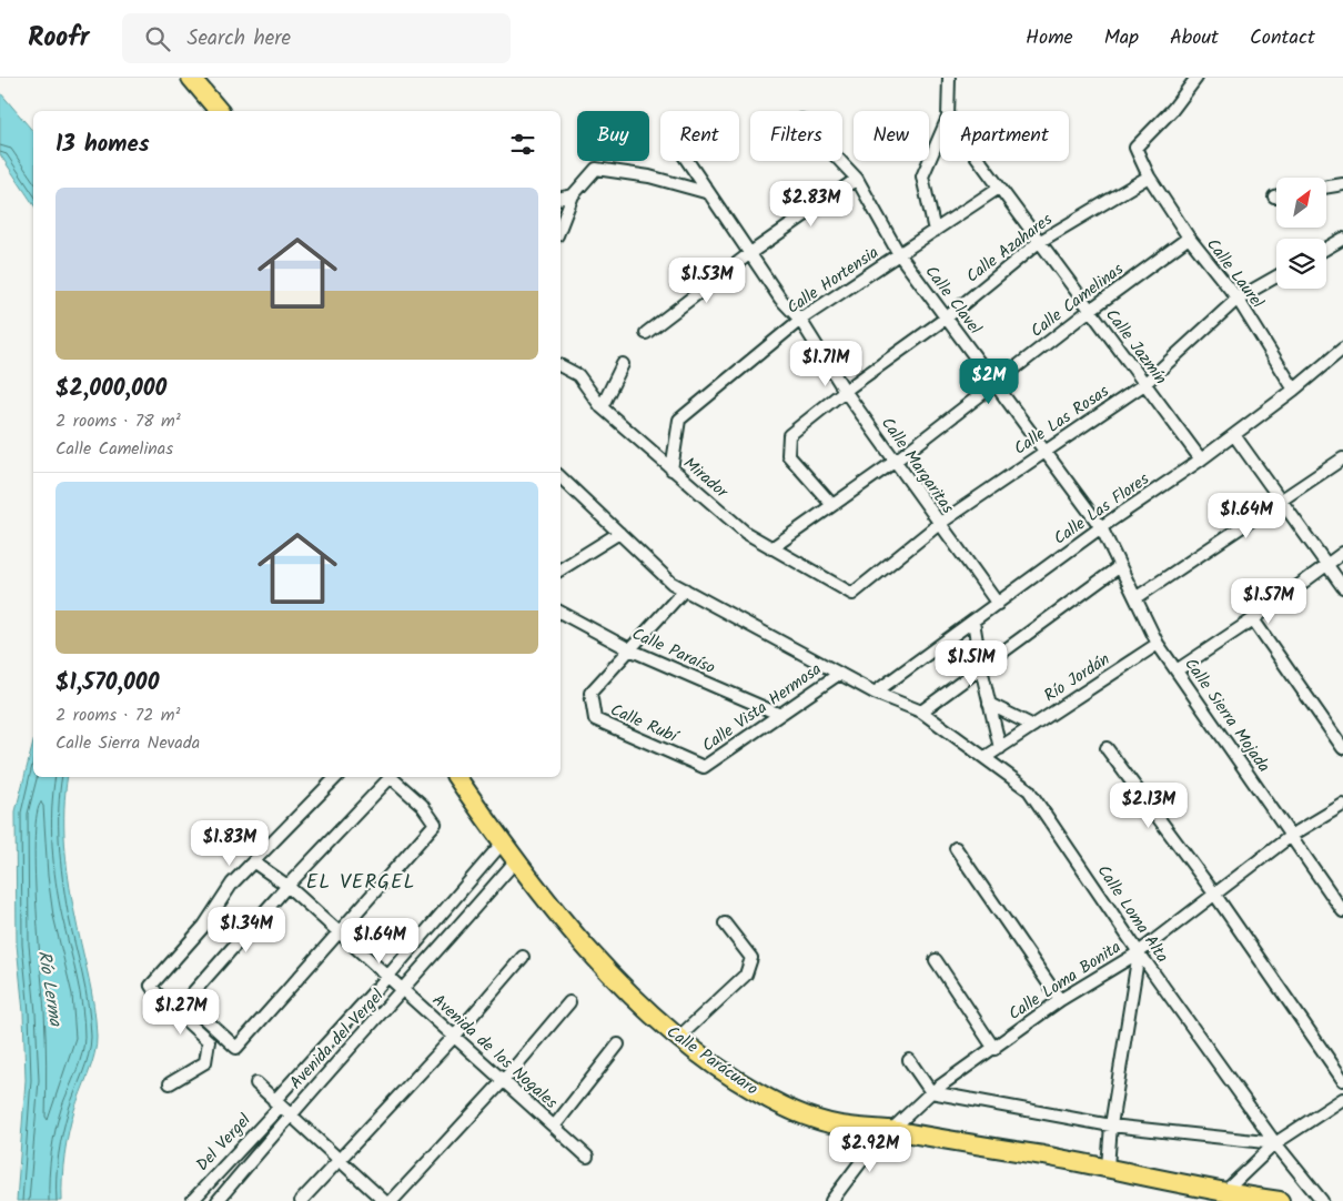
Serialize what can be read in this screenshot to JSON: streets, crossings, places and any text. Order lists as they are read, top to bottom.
{
  "streets": {
    "main road": ["Calle Parácuaro"],
    "street": [
      "Calle Azahares",
      "Calle Laurel",
      "Calle Hortensia",
      "Calle Clavel",
      "Calle Camelinas",
      "Calle Jazmín",
      "Calle Las Rosas",
      "Calle Margaritas",
      "Mirador",
      "Calle Las Flores",
      "Calle Paraíso",
      "Río Jordán",
      "Calle Vista Hermosa",
      "Calle Sierra Mojada",
      "Calle Rubí",
      "Calle Loma Alta",
      "Calle Loma Bonita",
      "Avenida del Vergel",
      "Avenida de los Nogales",
      "Del Vergel"
    ]
  },
  "crossings": [
    ["Calle Azahares", "Calle Laurel"],
    ["Calle Azahares", "Calle Clavel"],
    ["Calle Azahares", "Calle Camelinas"],
    ["Calle Azahares", "Calle Jazmín"],
    ["Calle Azahares", "Calle Margaritas"],
    ["Calle Laurel", "Calle Camelinas"],
    ["Calle Laurel", "Calle Las Rosas"],
    ["Calle Laurel", "Calle Las Flores"],
    ["Calle Hortensia", "Calle Clavel"],
    ["Calle Hortensia", "Calle Jazmín"],
    ["Calle Hortensia", "Calle Margaritas"],
    ["Calle Hortensia", "Mirador"],
    ["Calle Clavel", "Calle Camelinas"],
    ["Calle Clavel", "Calle Las Rosas"],
    ["Calle Clavel", "Calle Las Flores"],
    ["Calle Clavel", "Calle Sierra Mojada"],
    ["Calle Camelinas", "Calle Jazmín"],
    ["Calle Camelinas", "Calle Margaritas"],
    ["Calle Camelinas", "Mirador"],
    ["Calle Jazmín", "Calle Las Rosas"],
    ["Calle Jazmín", "Calle Las Flores"],
    ["Calle Las Rosas", "Calle Margaritas"],
    ["Calle Las Rosas", "Mirador"],
    ["Calle Margaritas", "Calle Las Flores"],
    ["Calle Las Flores", "Calle Sierra Mojada"],
    ["Calle Las Flores", "Calle Loma Alta"],
    ["Calle Paraíso", "Calle Vista Hermosa"],
    ["Calle Paraíso", "Calle Rubí"],
    ["Río Jordán", "Calle Sierra Mojada"],
    ["Río Jordán", "Calle Loma Alta"],
    ["Calle Vista Hermosa", "Calle Rubí"],
    ["Calle Sierra Mojada", "Calle Loma Bonita"],
    ["Calle Loma Alta", "Calle Loma Bonita"],
    ["Calle Loma Bonita", "Calle Parácuaro"],
    ["Avenida del Vergel", "Avenida de los Nogales"],
    ["Avenida del Vergel", "Calle Parácuaro"],
    ["Avenida del Vergel", "Del Vergel"]
  ],
  "districts": ["EL VERGEL"],
  "water": ["Río Lerma"],
  "north": "top right",
  "page": {
    "header": "Roofr",
    "search": "Search here",
    "nav": [
      "Home",
      "Map",
      "About",
      "Contact"
    ],
    "chip": [
      "Buy",
      "Rent",
      "Filters",
      "New",
      "Apartment"
    ],
    "heading": "13 homes",
    "list": [
      {
        "name": "$2,000,000",
        "note": "2 rooms · 78 m² · Calle Camelinas"
      },
      {
        "name": "$1,570,000",
        "note": "2 rooms · 72 m² · Calle Sierra Nevada"
      }
    ],
    "price": [
      "$2.83M",
      "$1.53M",
      "$1.71M",
      "$2M",
      "$1.64M",
      "$1.57M",
      "$1.51M",
      "$2.13M",
      "$1.83M",
      "$1.34M",
      "$1.64M",
      "$1.27M",
      "$2.92M"
    ]
  }
}
